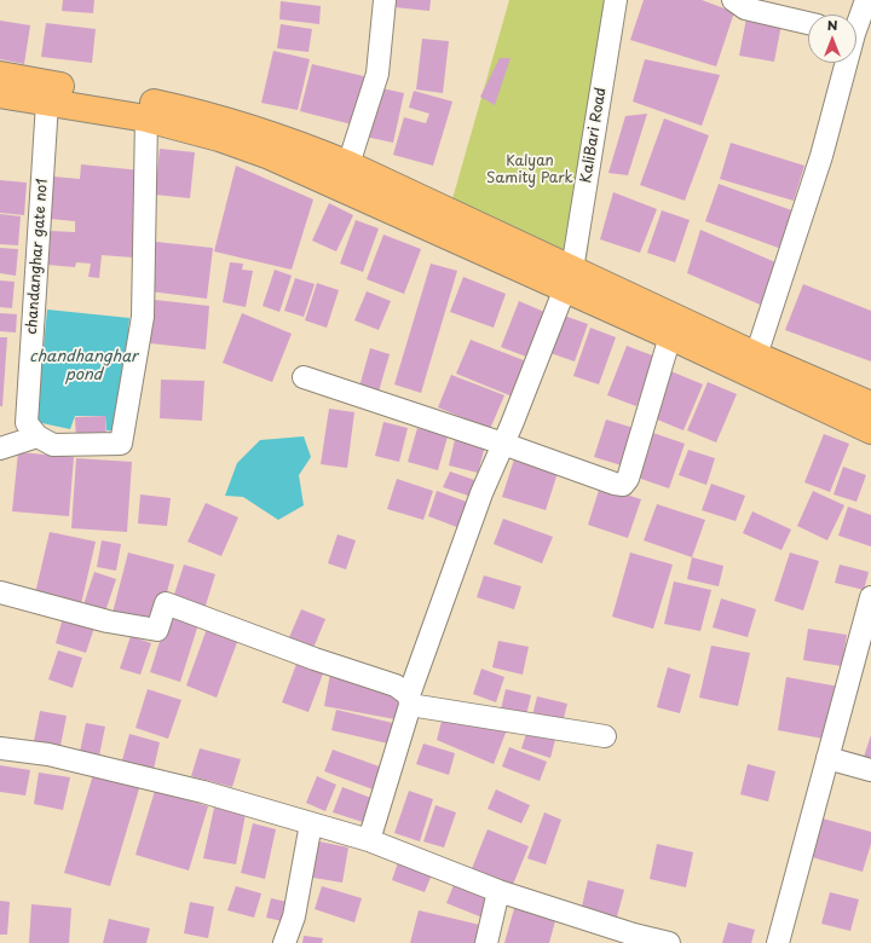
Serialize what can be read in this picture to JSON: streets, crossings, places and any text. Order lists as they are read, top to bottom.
{
  "streets": {
    "street": ["KaliBari Road", "chandanghar gate no1"]
  },
  "water": ["chandhanghar pond"],
  "parks": ["Kalyan Samity Park"],
  "north": "top"
}
